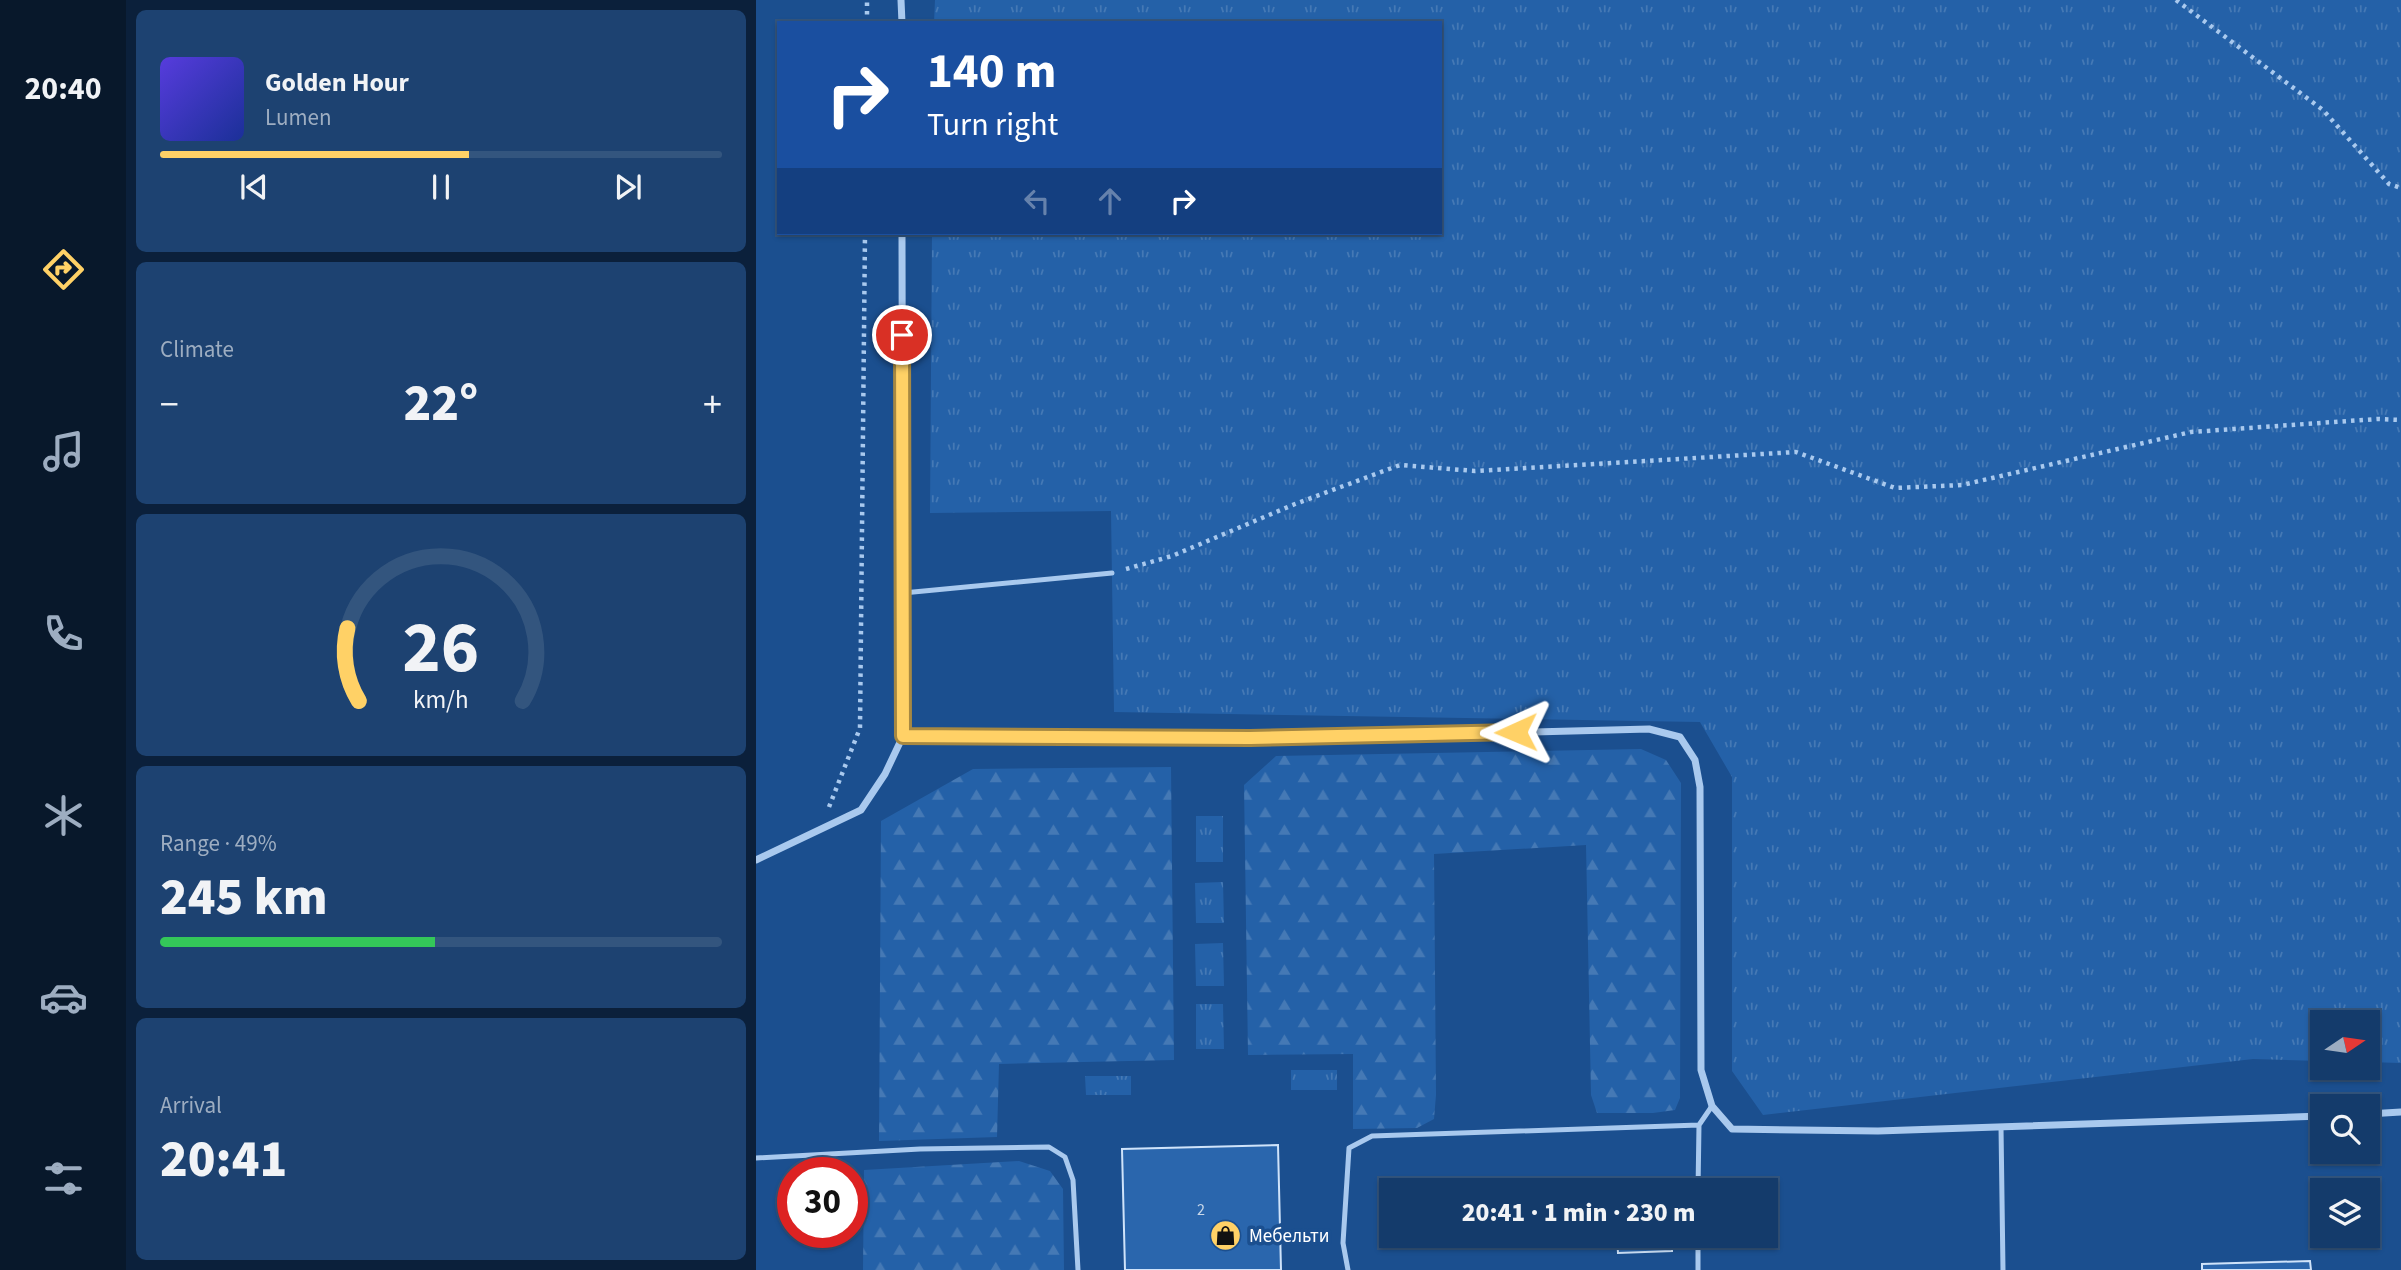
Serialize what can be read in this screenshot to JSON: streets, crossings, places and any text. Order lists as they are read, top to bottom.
{
  "places": {
    "shop": ["Мебельти"]
  },
  "house_numbers": ["2"],
  "north": "right",
  "page": {
    "tabs": "20:40",
    "turn": ["140 m", "Turn right"],
    "song": ["Golden Hour", "Lumen"],
    "tile": [
      "Climate",
      ["Range · 49%", "245 km"],
      ["Arrival", "20:41"]
    ],
    "heat": ["−", "22°", "+"],
    "limit": "30",
    "trip": "20:41 · 1 min · 230 m",
    "gauge": ["26", "km/h"]
  }
}
